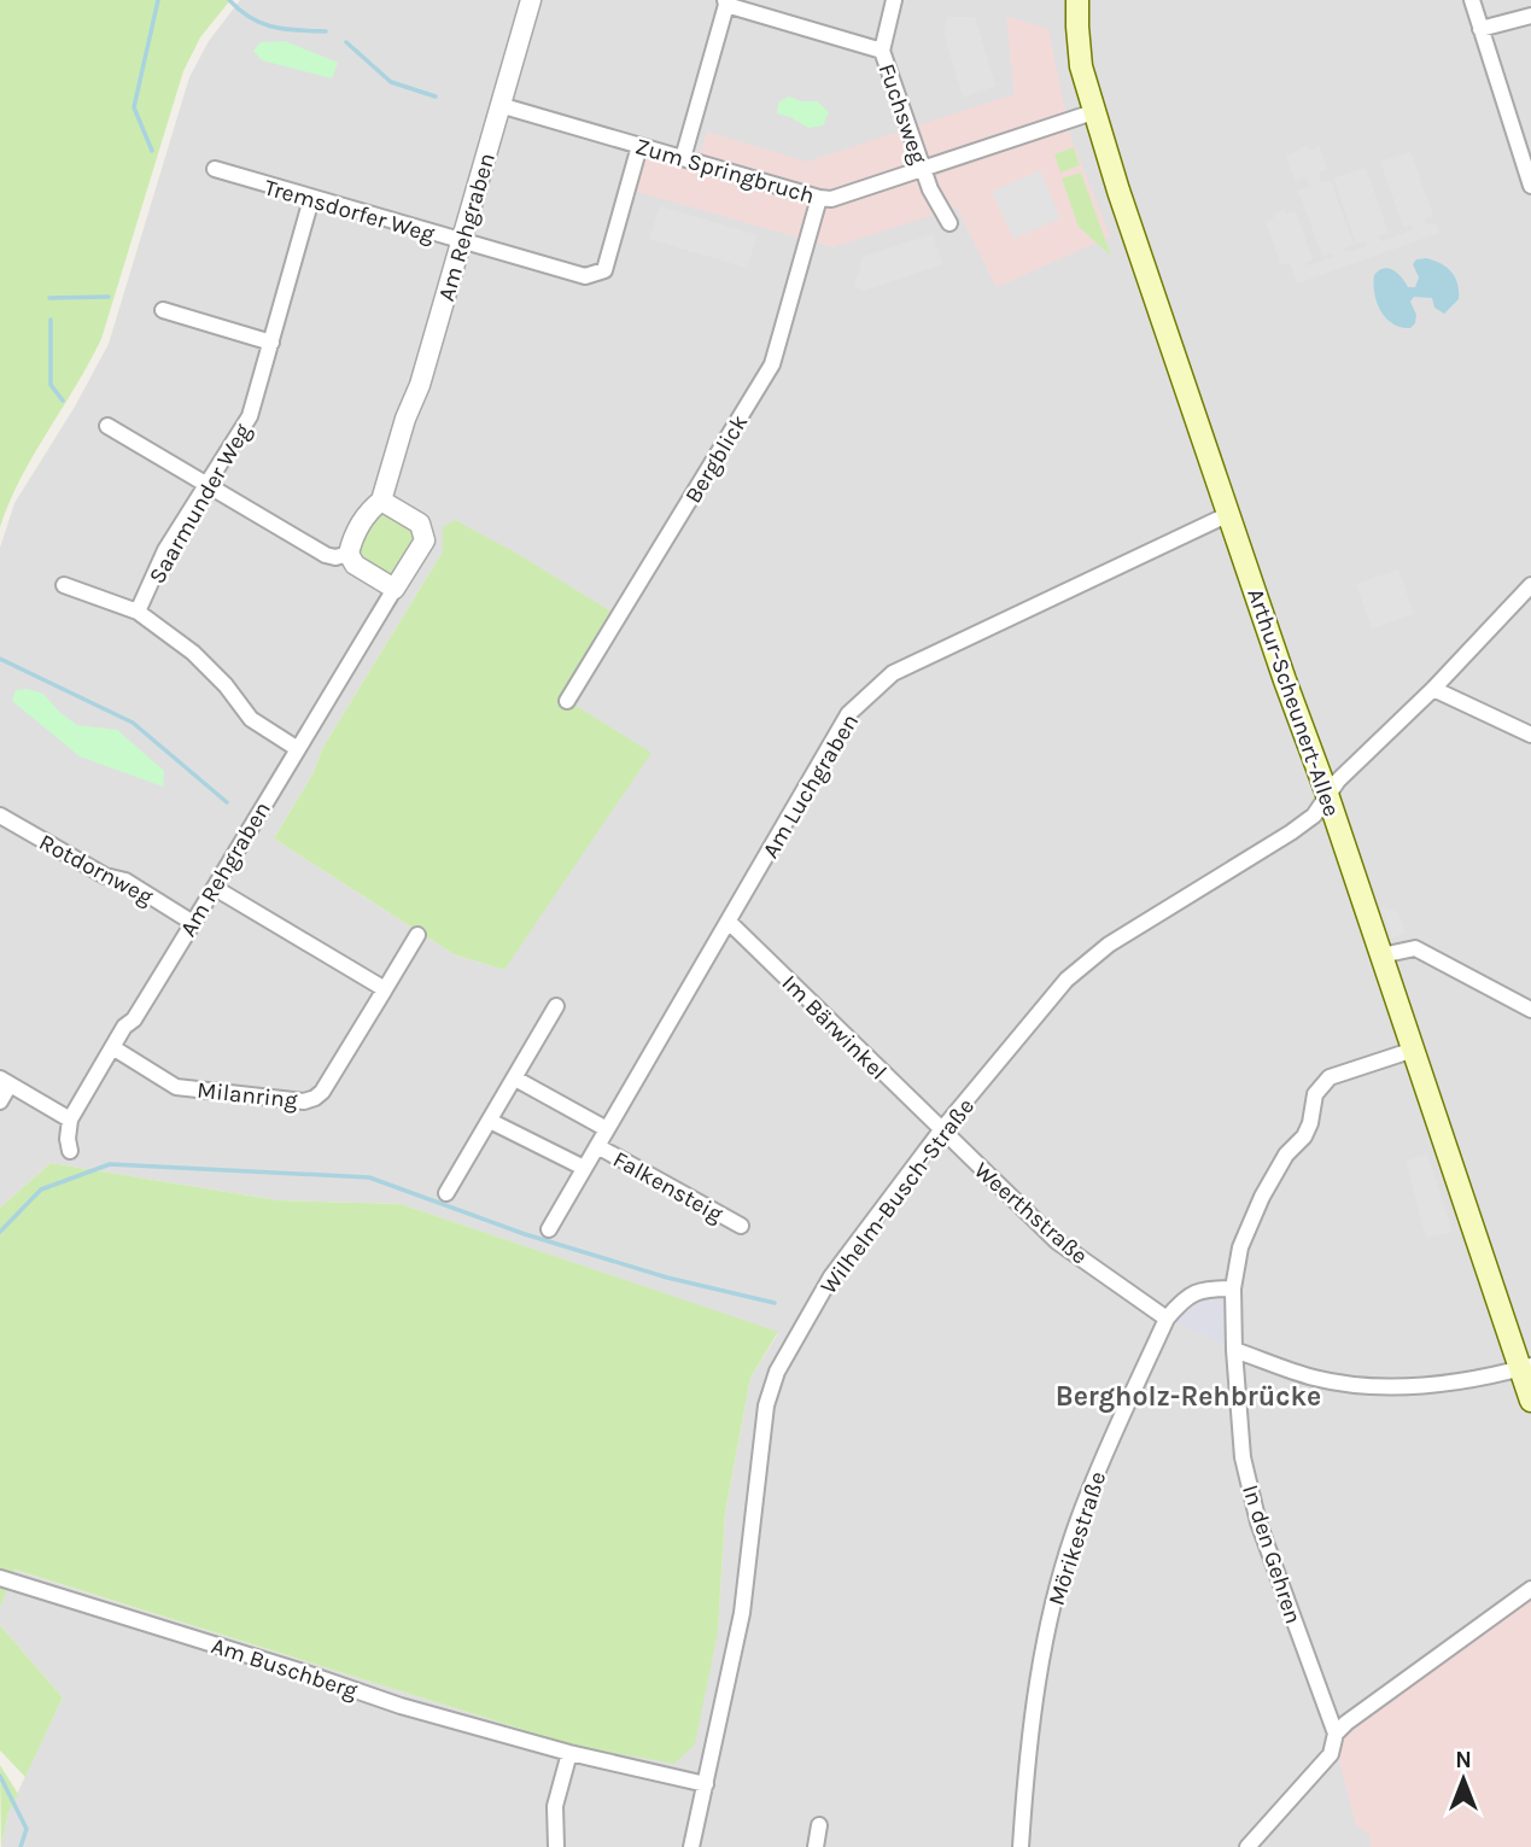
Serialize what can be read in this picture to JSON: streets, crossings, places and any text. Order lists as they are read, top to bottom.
{
  "streets": {
    "main road": ["Arthur-Scheunert-Allee"],
    "street": [
      "Fuchsweg",
      "Zum Springbruch",
      "Tremsdorfer Weg",
      "Am Rehgraben",
      "Bergblick",
      "Saarmunder Weg",
      "Am Luchgraben",
      "Rotdornweg",
      "Im Bärwinkel",
      "Milanring",
      "Falkensteig",
      "Wilhelm-Busch-Straße",
      "Weerthstraße",
      "Mörikestraße",
      "In den Gehren",
      "Am Buschberg"
    ]
  },
  "crossings": [
    ["Fuchsweg", "Zum Springbruch"],
    ["Zum Springbruch", "Tremsdorfer Weg"],
    ["Zum Springbruch", "Am Rehgraben"],
    ["Zum Springbruch", "Bergblick"],
    ["Zum Springbruch", "Arthur-Scheunert-Allee"],
    ["Tremsdorfer Weg", "Am Rehgraben"],
    ["Tremsdorfer Weg", "Saarmunder Weg"],
    ["Am Rehgraben", "Rotdornweg"],
    ["Am Rehgraben", "Milanring"],
    ["Arthur-Scheunert-Allee", "Am Luchgraben"],
    ["Arthur-Scheunert-Allee", "Wilhelm-Busch-Straße"],
    ["Arthur-Scheunert-Allee", "In den Gehren"],
    ["Am Luchgraben", "Im Bärwinkel"],
    ["Am Luchgraben", "Falkensteig"],
    ["Im Bärwinkel", "Wilhelm-Busch-Straße"],
    ["Im Bärwinkel", "Weerthstraße"],
    ["Wilhelm-Busch-Straße", "Weerthstraße"],
    ["Wilhelm-Busch-Straße", "Am Buschberg"],
    ["Weerthstraße", "Mörikestraße"],
    ["Mörikestraße", "In den Gehren"]
  ],
  "districts": ["Bergholz-Rehbrücke"],
  "north": "top"
}
